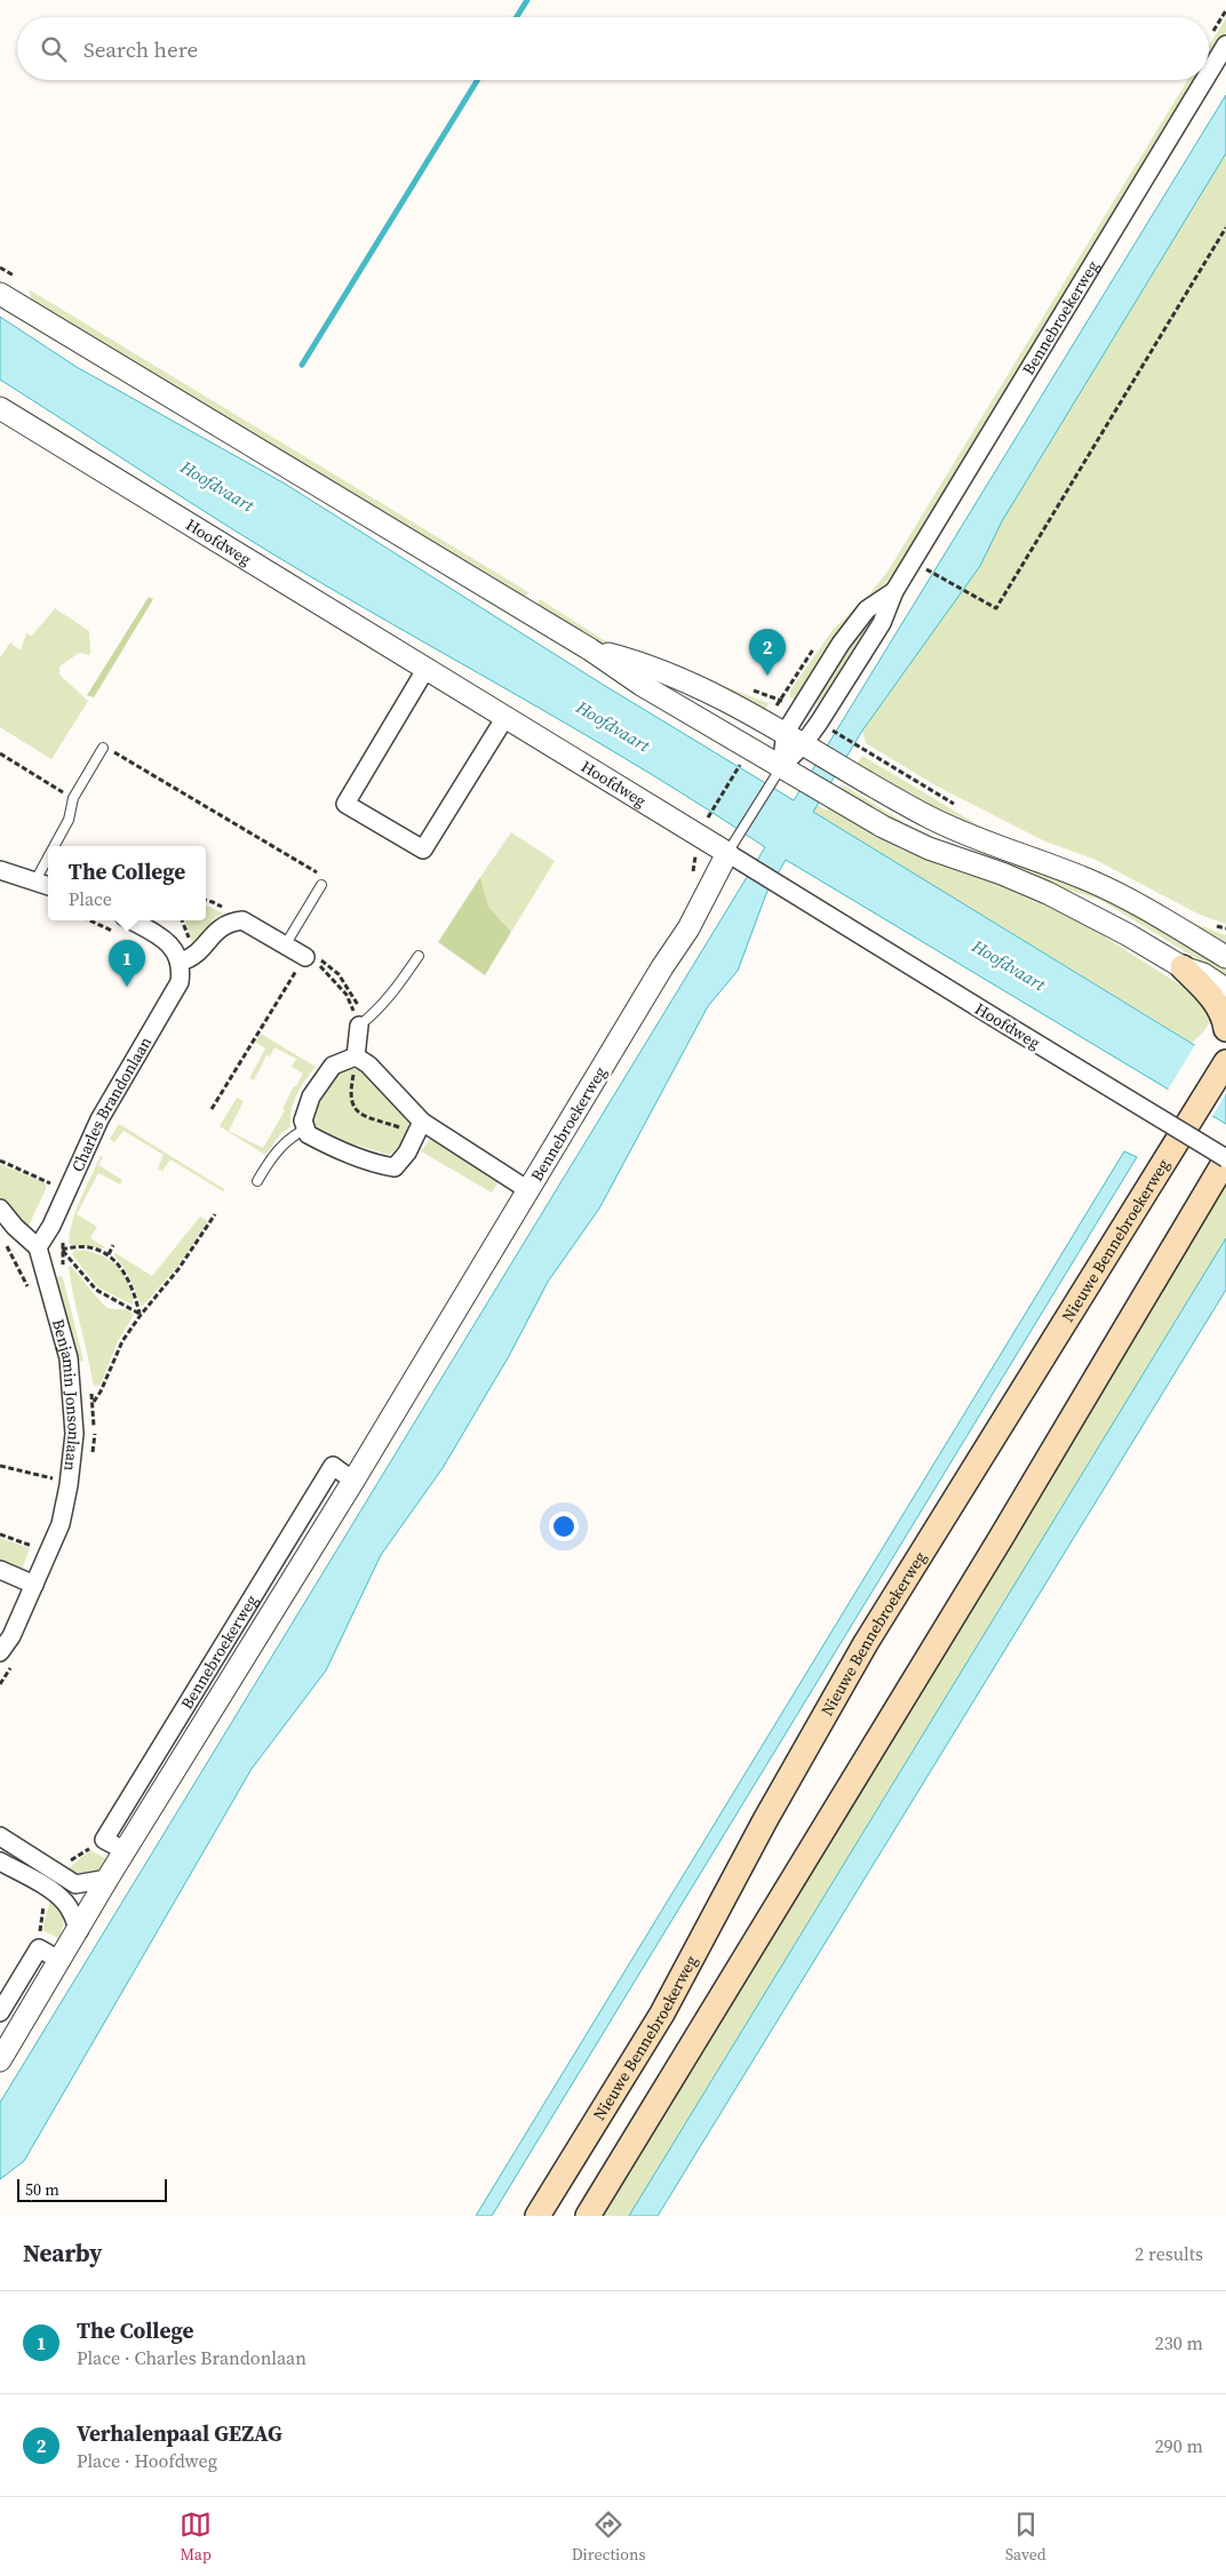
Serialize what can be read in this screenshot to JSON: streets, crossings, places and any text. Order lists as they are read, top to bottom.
{
  "streets": {
    "main road": ["Nieuwe Bennebroekerweg"],
    "street": [
      "Bennebroekerweg",
      "Hoofdweg",
      "Charles Brandonlaan",
      "Benjamin Jonsonlaan"
    ]
  },
  "crossings": [
    ["Bennebroekerweg", "Hoofdweg"],
    ["Charles Brandonlaan", "Benjamin Jonsonlaan"]
  ],
  "water": ["Hoofdvaart"],
  "scale_bar": "50 m",
  "page": {
    "search": "Search here",
    "pins": ["2", "1"],
    "popup": ["The College", "Place"],
    "scale": "50 m",
    "heading": ["Nearby", "2 results"],
    "list": [
      {
        "mark": "1",
        "name": "The College",
        "note": "Place · Charles Brandonlaan",
        "value": "230 m"
      },
      {
        "mark": "2",
        "name": "Verhalenpaal GEZAG",
        "note": "Place · Hoofdweg",
        "value": "290 m"
      }
    ],
    "nav": ["Map", "Directions", "Saved"]
  }
}
